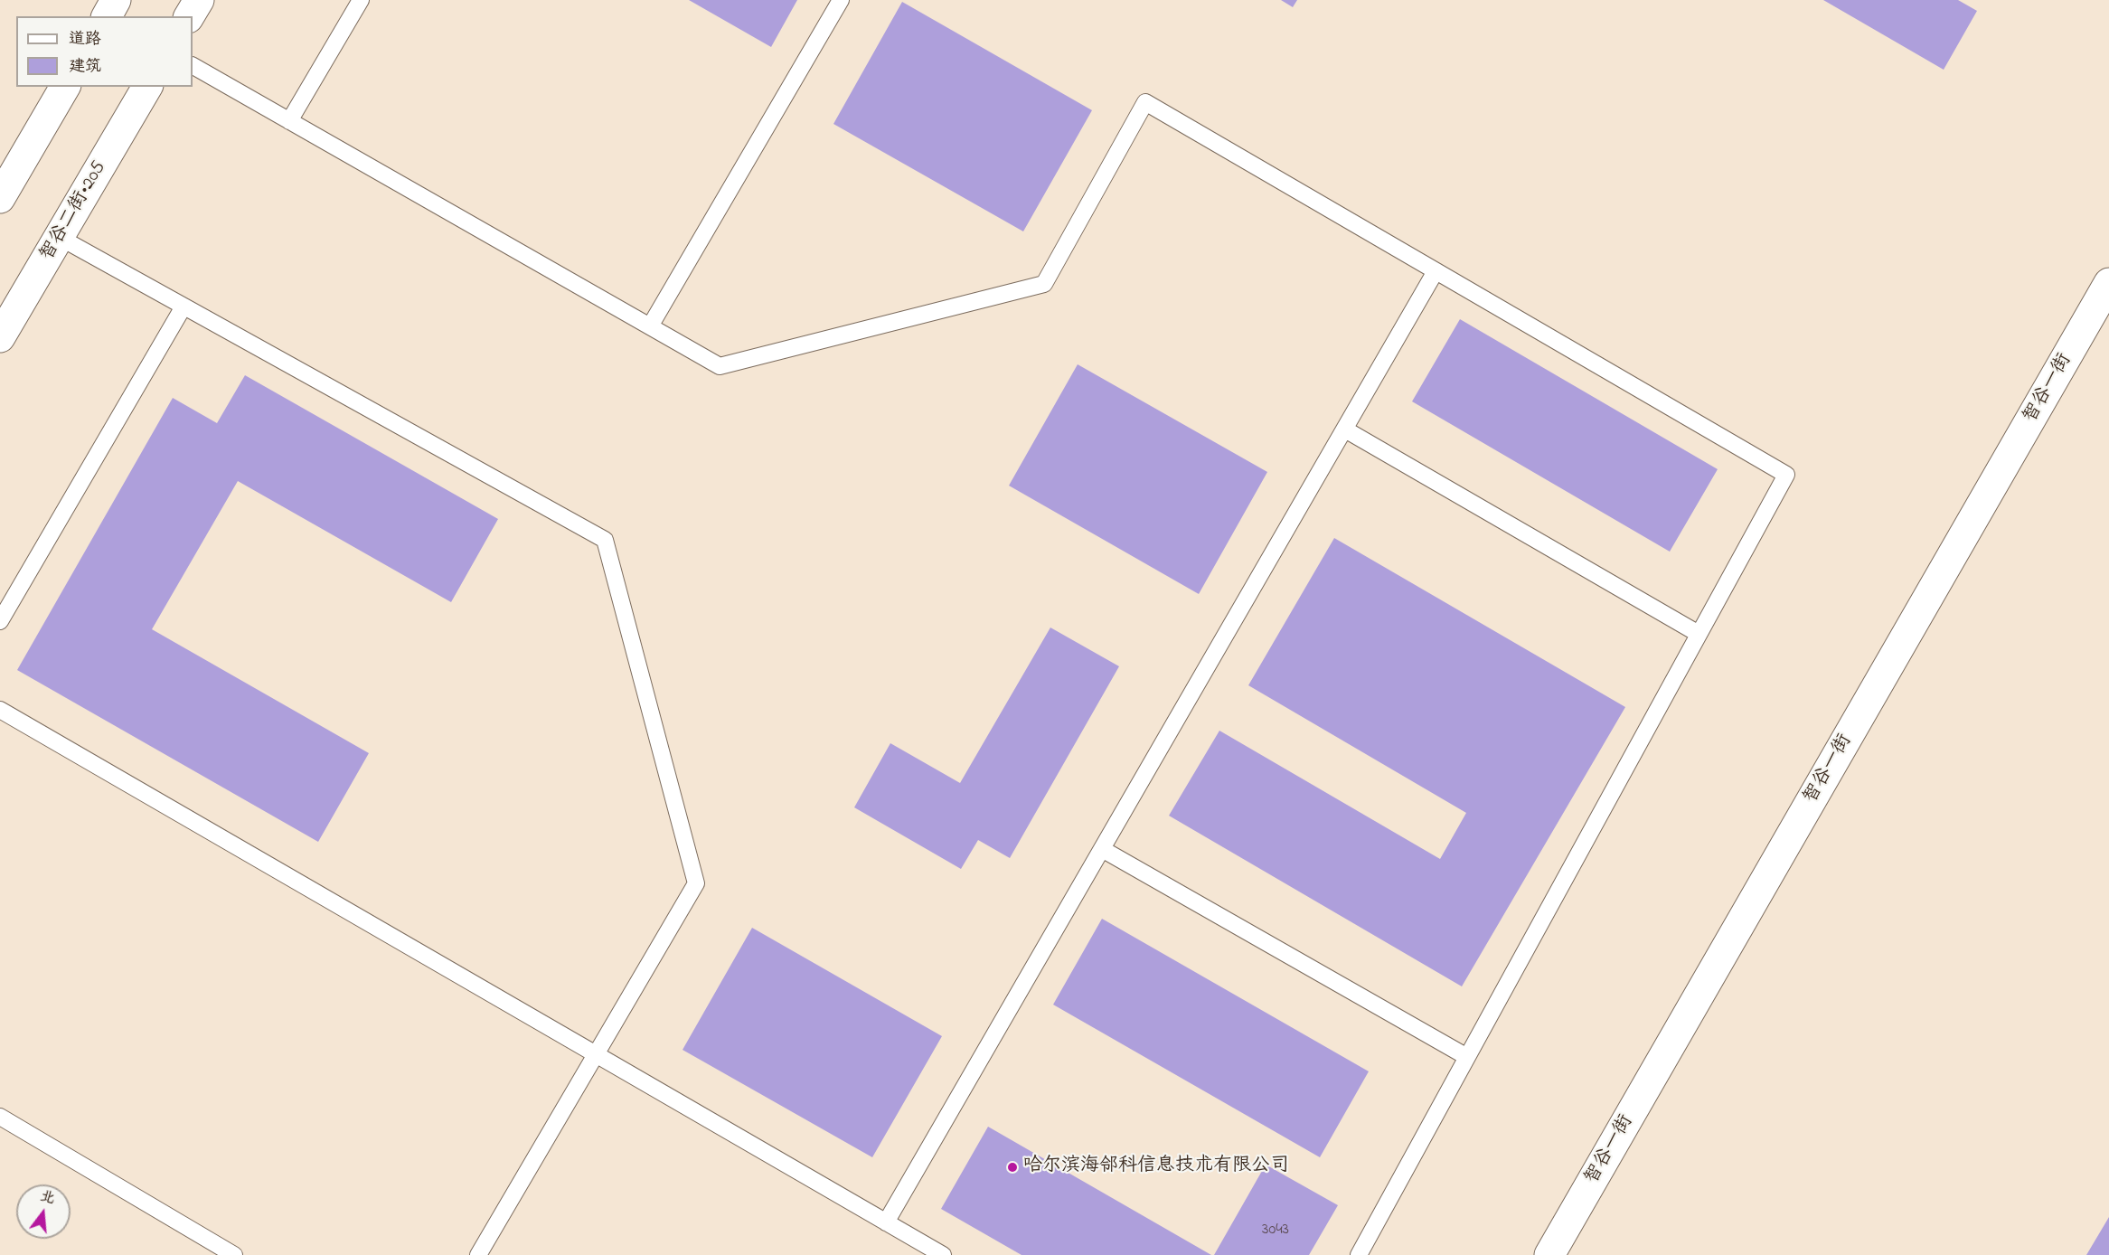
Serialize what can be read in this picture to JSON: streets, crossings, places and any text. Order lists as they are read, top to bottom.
{
  "streets": {
    "street": ["智谷二街•205", "智谷一街"]
  },
  "places": ["哈尔滨海邻科信息技术有限公司"],
  "house_numbers": ["3043"],
  "legend": ["道路", "建筑"],
  "north": "top"
}
